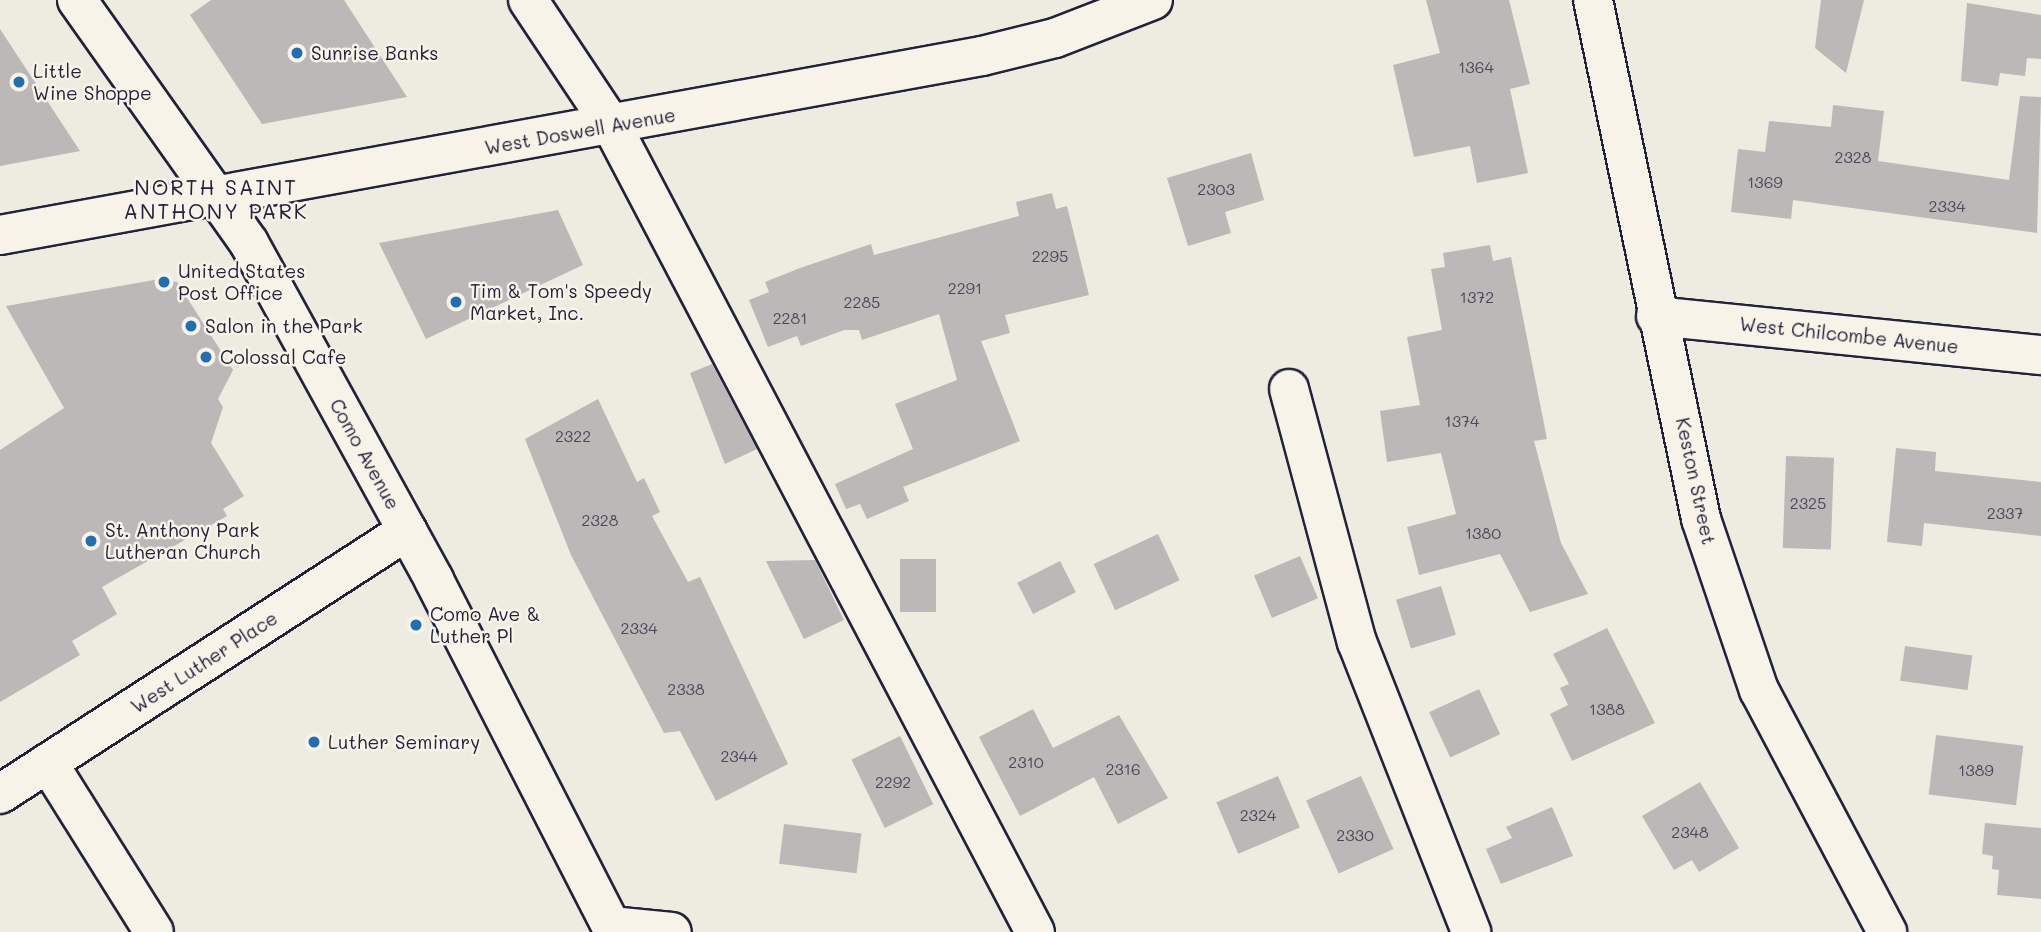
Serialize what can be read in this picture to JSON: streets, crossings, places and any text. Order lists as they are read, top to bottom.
{
  "streets": {
    "street": [
      "West Doswell Avenue",
      "West Chilcombe Avenue",
      "Como Avenue",
      "Keston Street",
      "West Luther Place"
    ]
  },
  "crossings": [
    ["West Doswell Avenue", "Como Avenue"],
    ["West Chilcombe Avenue", "Keston Street"],
    ["Como Avenue", "West Luther Place"]
  ],
  "districts": ["NORTH SAINT ANTHONY PARK"],
  "places": [
    "Sunrise Banks",
    "Little Wine Shoppe",
    "United States Post Office",
    "Tim & Tom's Speedy Market, Inc.",
    "Salon in the Park",
    "Colossal Cafe",
    "St. Anthony Park Lutheran Church",
    "Como Ave & Luther Pl",
    "Luther Seminary"
  ],
  "house_numbers": [
    "1364",
    "2328",
    "1369",
    "2303",
    "2334",
    "2295",
    "2291",
    "1372",
    "2285",
    "2281",
    "1374",
    "2322",
    "2325",
    "2337",
    "2328",
    "1380",
    "2334",
    "2338",
    "1388",
    "2344",
    "2310",
    "2316",
    "1389",
    "2292",
    "2324",
    "2348",
    "2330"
  ]
}
